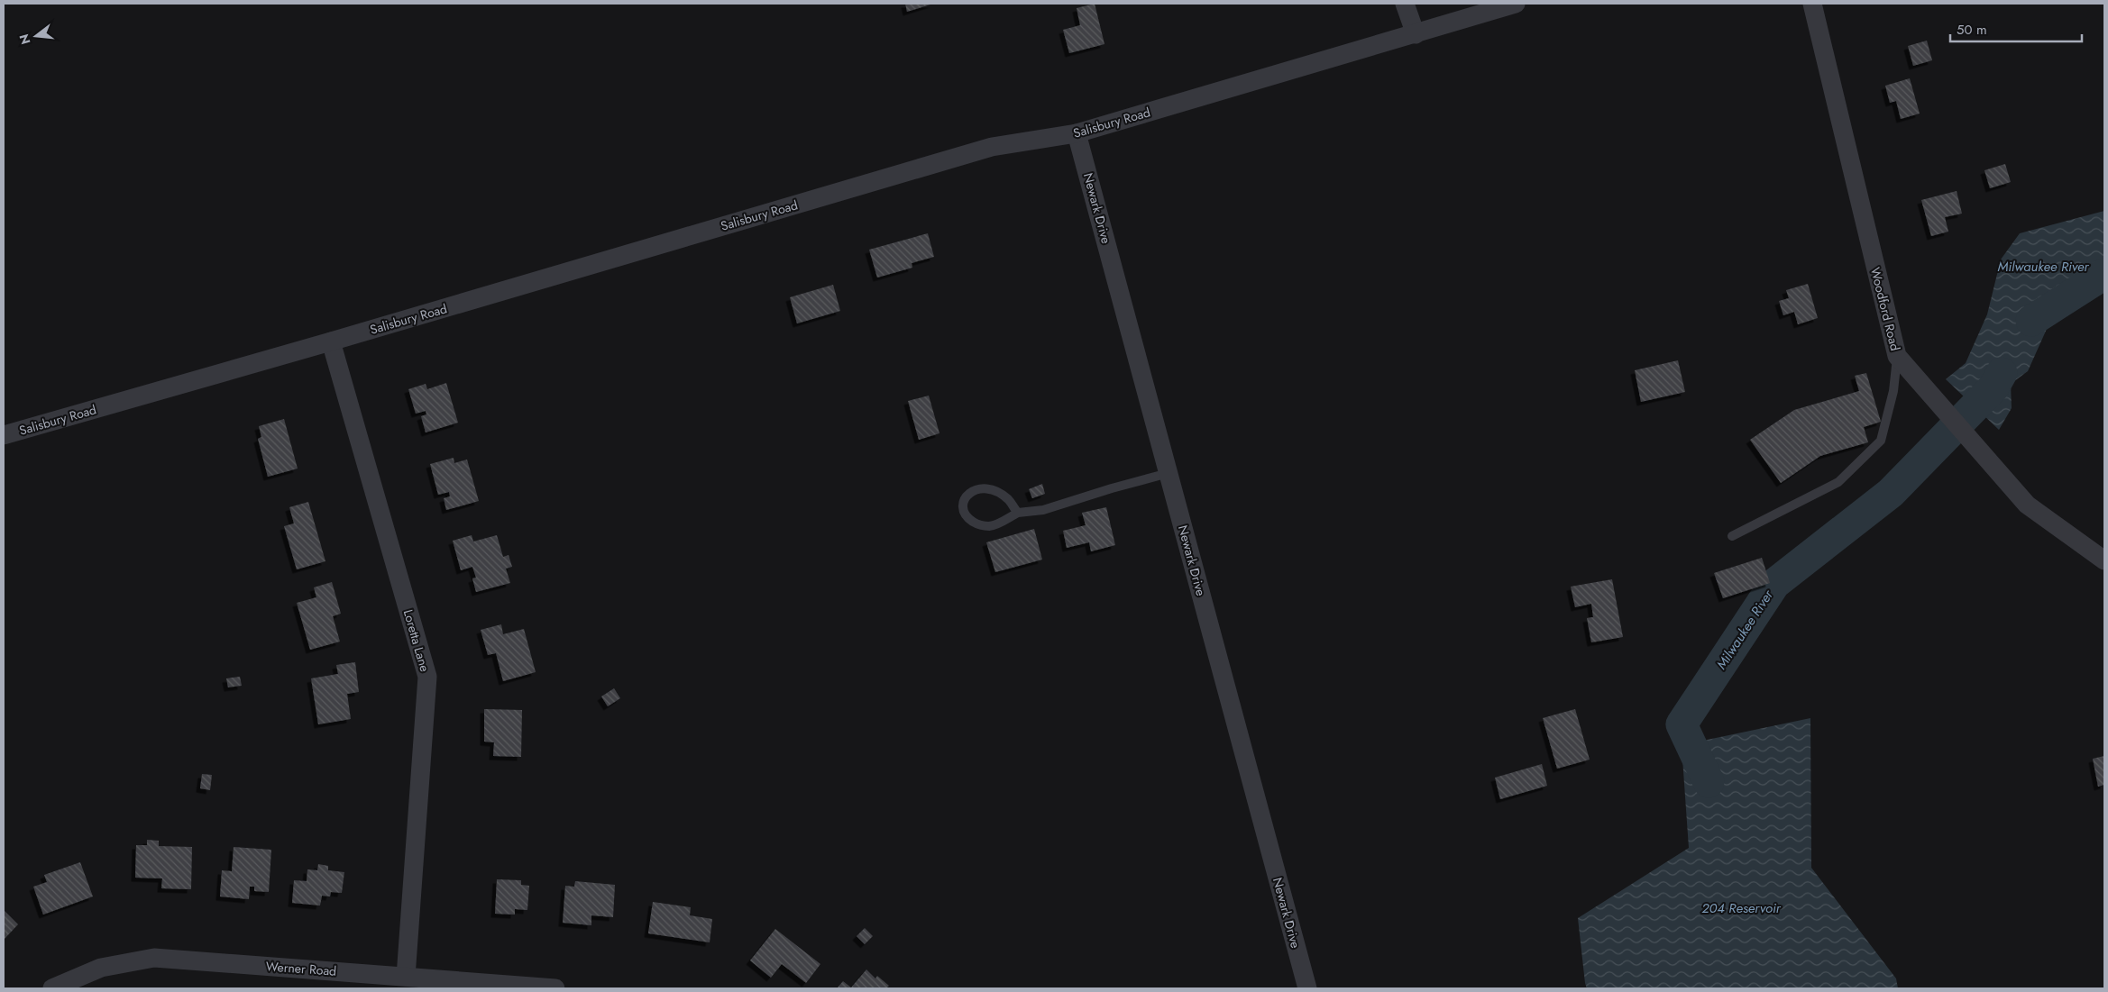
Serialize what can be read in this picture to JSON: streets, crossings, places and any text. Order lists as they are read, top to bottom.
{
  "streets": {
    "street": [
      "Salisbury Road",
      "Newark Drive",
      "Woodford Road",
      "Loretta Lane",
      "Werner Road"
    ]
  },
  "crossings": [
    ["Salisbury Road", "Newark Drive"],
    ["Salisbury Road", "Loretta Lane"],
    ["Loretta Lane", "Werner Road"]
  ],
  "water": ["Milwaukee River", "204 Reservoir"],
  "scale_bar": "50 m",
  "north": "left"
}
